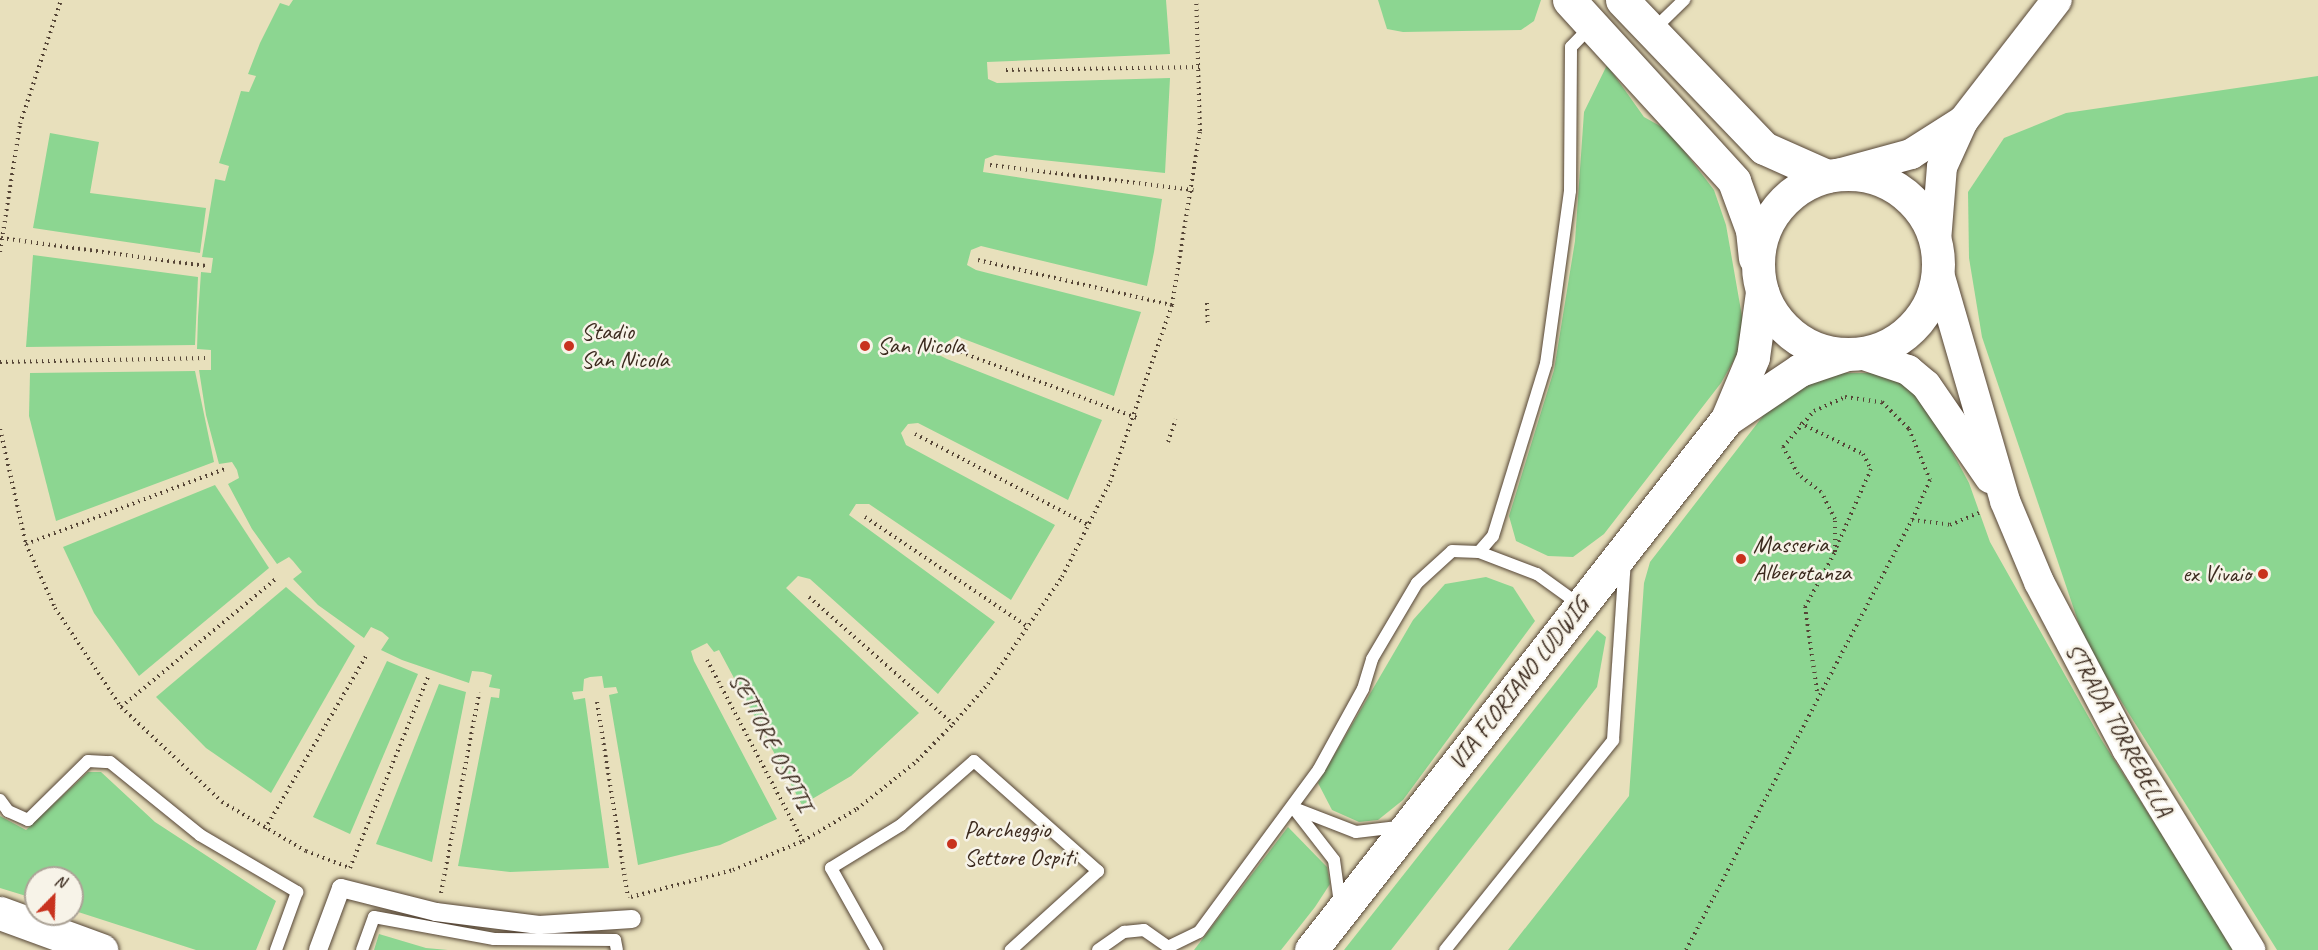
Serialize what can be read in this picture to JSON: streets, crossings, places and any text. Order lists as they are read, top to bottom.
{
  "streets": {
    "main road": ["VIA FLORIANO LUDWIG"],
    "street": ["STRADA TORREBELLA"],
    "path": ["SETTORE OSPITI"]
  },
  "places": [
    "Stadio San Nicola",
    "San Nicola",
    "Masseria Alberotanza",
    "ex Vivaio",
    "Parcheggio Settore Ospiti"
  ],
  "north": "top right"
}
